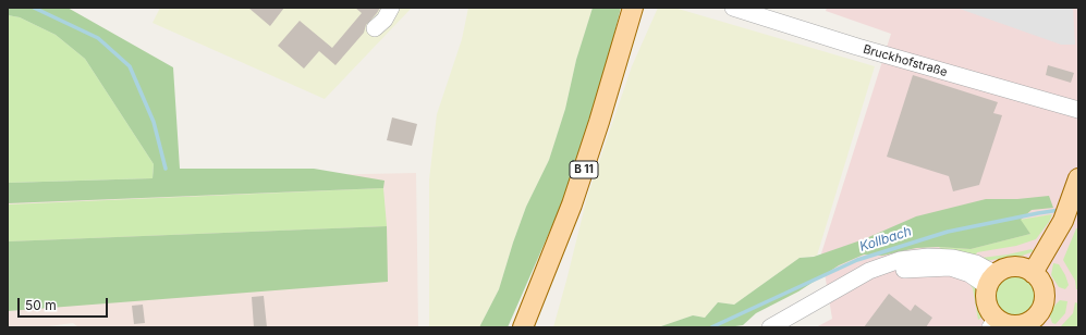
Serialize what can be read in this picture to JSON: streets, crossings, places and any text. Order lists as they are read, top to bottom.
{
  "streets": {
    "main road": ["B 11"],
    "street": ["Bruckhofstraße"]
  },
  "water": ["Kollbach"],
  "scale_bar": "50 m"
}
